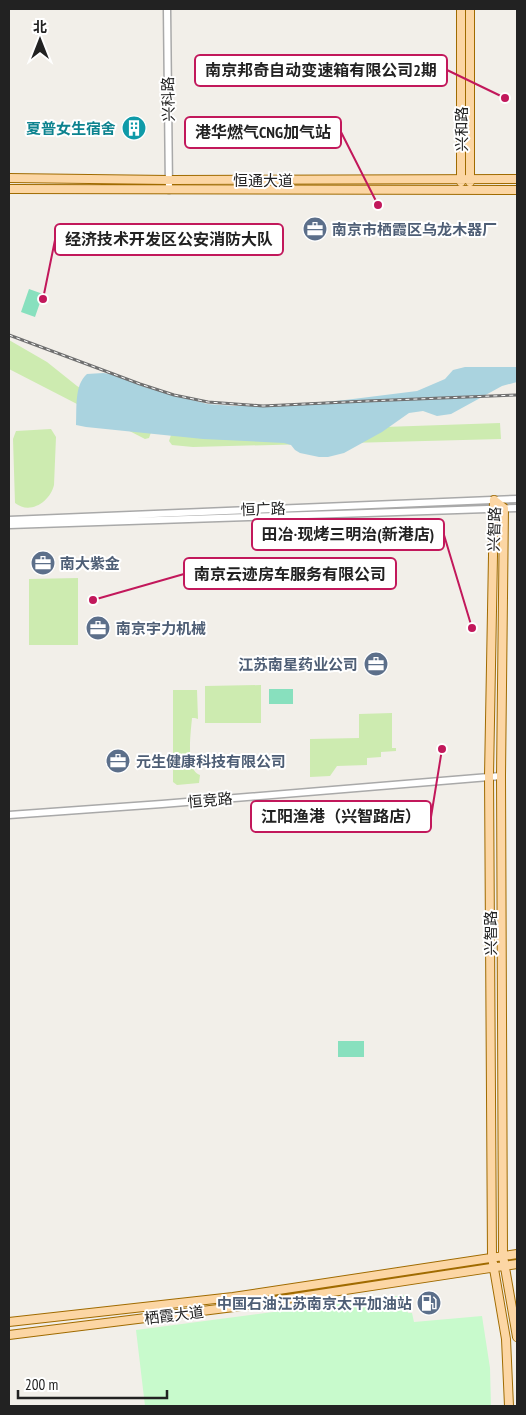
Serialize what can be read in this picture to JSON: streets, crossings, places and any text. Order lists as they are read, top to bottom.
{
  "streets": {
    "main road": [
      "兴和路",
      "恒通大道",
      "兴智路",
      "栖霞大道"
    ],
    "street": ["兴科路", "恒广路", "恒竞路"]
  },
  "crossings": [
    ["兴科路", "恒通大道"],
    ["兴和路", "恒通大道"],
    ["恒广路", "兴智路"],
    ["兴智路", "恒竞路"],
    ["兴智路", "栖霞大道"]
  ],
  "places": {
    "other": [
      "南京邦奇自动变速箱有限公司2期",
      "港华燃气CNG加气站",
      "经济技术开发区公安消防大队",
      "南京云迹房车服务有限公司",
      "田冶·现烤三明治(新港店)",
      "江阳渔港（兴智路店）"
    ],
    "building": ["夏普女生宿舍"],
    "office": [
      "南京市栖霞区乌龙木器厂",
      "南大紫金",
      "南京宇力机械",
      "江苏南星药业公司",
      "元生健康科技有限公司"
    ],
    "fuel station": ["中国石油江苏南京太平加油站"]
  },
  "scale_bar": "200 m",
  "north": "top"
}
